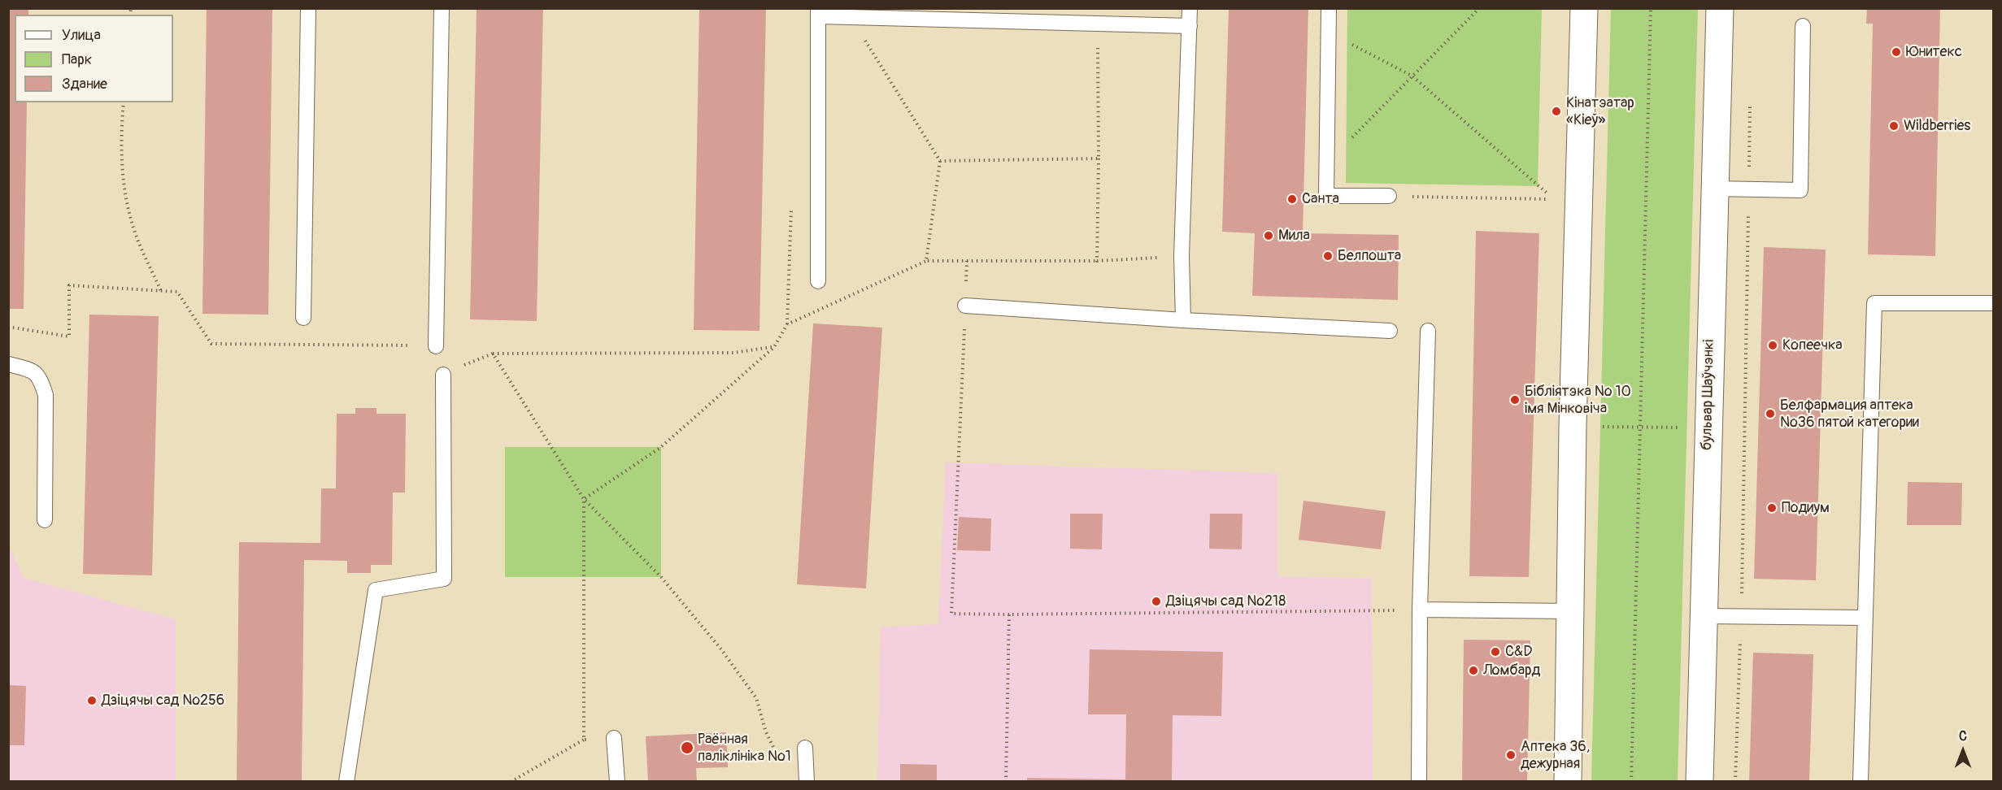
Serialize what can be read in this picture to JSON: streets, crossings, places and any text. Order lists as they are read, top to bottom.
{
  "streets": {
    "main road": ["бульвар Шаўчэнкі"]
  },
  "places": [
    "Юнитекс",
    "Кінатэатар «Кіеў»",
    "Wildberries",
    "Санта",
    "Мила",
    "Белпошта",
    "Копеечка",
    "Бібліятэка № 10 імя Мінковіча",
    "Белфармация аптека №36 пятой категории",
    "Подиум",
    "Дзіцячы сад №218",
    "C&D",
    "Ломбард",
    "Дзіцячы сад №256",
    "Раённая паліклініка №1",
    "Аптека 36, дежурная"
  ],
  "legend": ["Улица", "Парк", "Здание"],
  "north": "top"
}
